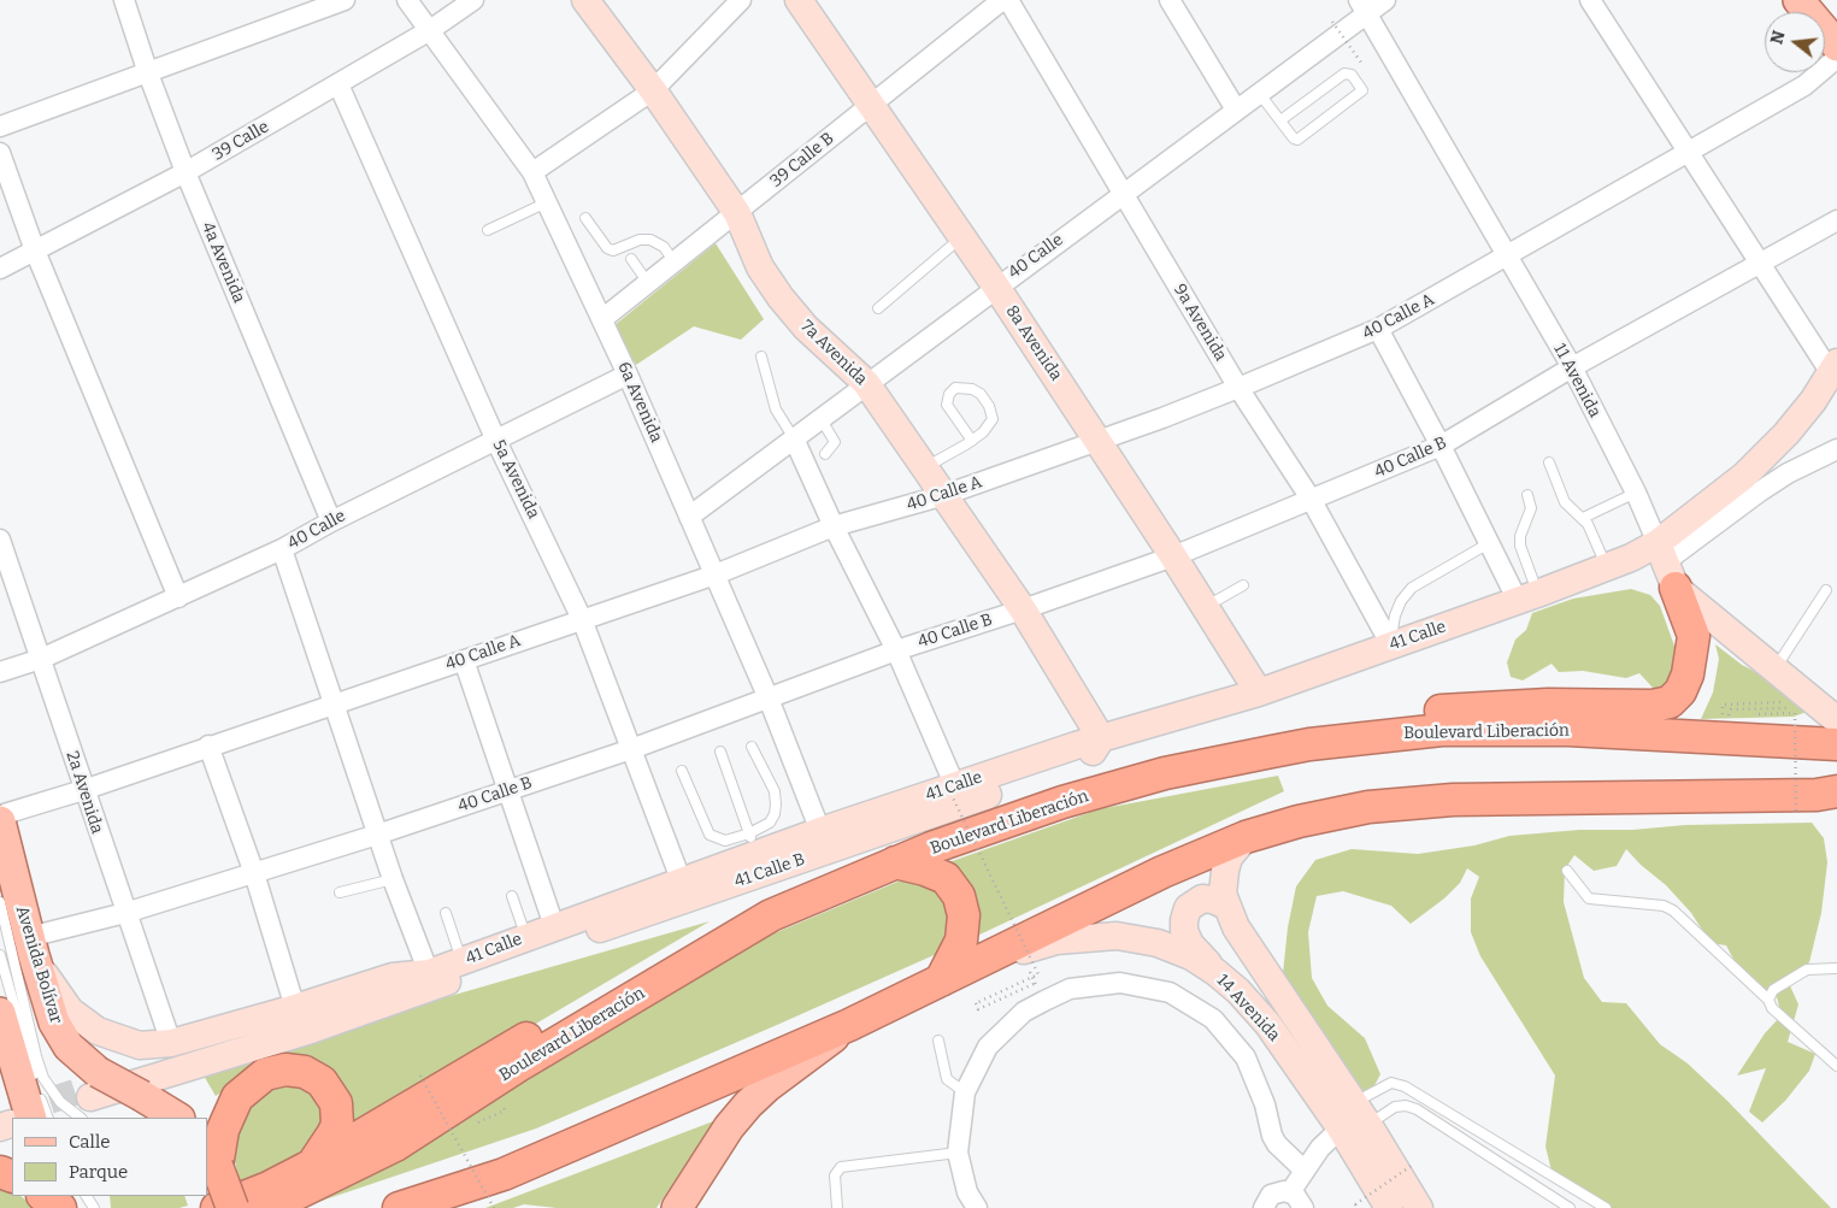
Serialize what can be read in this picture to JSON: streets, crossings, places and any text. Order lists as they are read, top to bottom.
{
  "streets": {
    "highway": ["Boulevard Liberación"],
    "main road": [
      "8a Avenida",
      "7a Avenida",
      "11 Avenida",
      "41 Calle",
      "41 Calle B",
      "Avenida Bolívar",
      "14 Avenida"
    ],
    "street": [
      "39 Calle",
      "39 Calle B",
      "40 Calle",
      "4a Avenida",
      "40 Calle A",
      "9a Avenida",
      "6a Avenida",
      "40 Calle B",
      "5a Avenida",
      "2a Avenida"
    ]
  },
  "crossings": [
    ["39 Calle", "4a Avenida"],
    ["39 Calle", "6a Avenida"],
    ["39 Calle", "5a Avenida"],
    ["39 Calle B", "8a Avenida"],
    ["39 Calle B", "7a Avenida"],
    ["39 Calle B", "6a Avenida"],
    ["40 Calle", "4a Avenida"],
    ["40 Calle", "9a Avenida"],
    ["40 Calle", "8a Avenida"],
    ["40 Calle", "7a Avenida"],
    ["40 Calle", "11 Avenida"],
    ["40 Calle", "6a Avenida"],
    ["40 Calle", "5a Avenida"],
    ["40 Calle", "2a Avenida"],
    ["40 Calle A", "9a Avenida"],
    ["40 Calle A", "8a Avenida"],
    ["40 Calle A", "7a Avenida"],
    ["40 Calle A", "11 Avenida"],
    ["40 Calle A", "6a Avenida"],
    ["40 Calle A", "5a Avenida"],
    ["40 Calle A", "2a Avenida"],
    ["9a Avenida", "40 Calle B"],
    ["9a Avenida", "41 Calle"],
    ["8a Avenida", "40 Calle B"],
    ["8a Avenida", "41 Calle"],
    ["7a Avenida", "40 Calle B"],
    ["7a Avenida", "41 Calle"],
    ["7a Avenida", "41 Calle B"],
    ["11 Avenida", "40 Calle B"],
    ["11 Avenida", "41 Calle"],
    ["11 Avenida", "Boulevard Liberación"],
    ["6a Avenida", "40 Calle B"],
    ["6a Avenida", "41 Calle"],
    ["40 Calle B", "5a Avenida"],
    ["40 Calle B", "41 Calle"],
    ["40 Calle B", "2a Avenida"],
    ["40 Calle B", "Avenida Bolívar"],
    ["5a Avenida", "41 Calle"],
    ["41 Calle", "2a Avenida"],
    ["41 Calle", "41 Calle B"],
    ["41 Calle", "Avenida Bolívar"]
  ],
  "legend": ["Calle", "Parque"],
  "north": "left"
}
